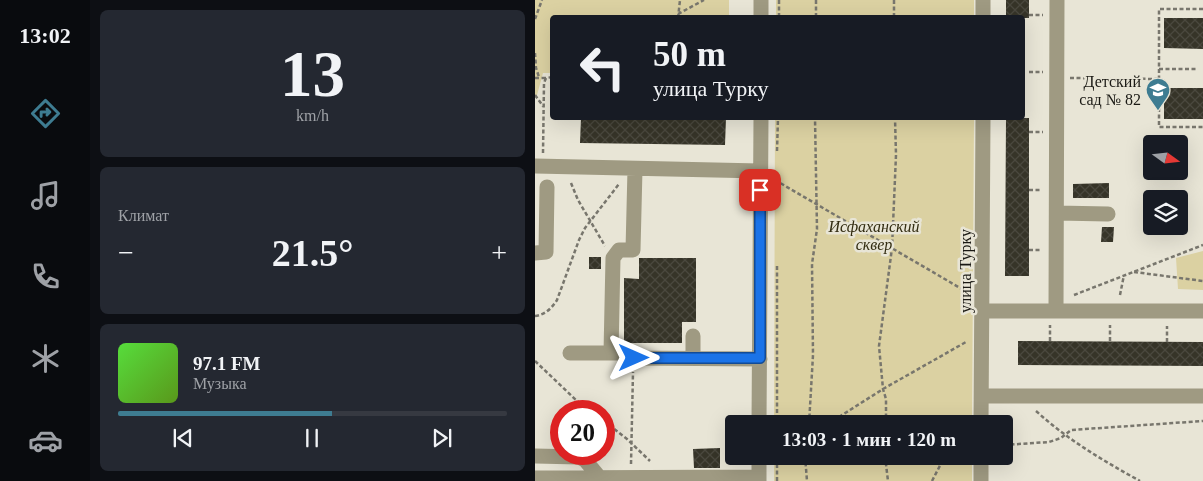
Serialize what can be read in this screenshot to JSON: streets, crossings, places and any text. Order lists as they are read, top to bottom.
{
  "streets": {
    "street": ["улица Турку"]
  },
  "parks": ["Исфаханский сквер"],
  "places": {
    "school or university": ["Детский сад № 82"]
  },
  "north": "right",
  "page": {
    "tabs": "13:02",
    "tile": [
      ["13", "km/h"],
      "Климат"
    ],
    "turn": ["50 m", "улица Турку"],
    "heat": ["−", "21.5°", "+"],
    "song": ["97.1 FM", "Музыка"],
    "limit": "20",
    "trip": "13:03 · 1 мин · 120 m"
  }
}
